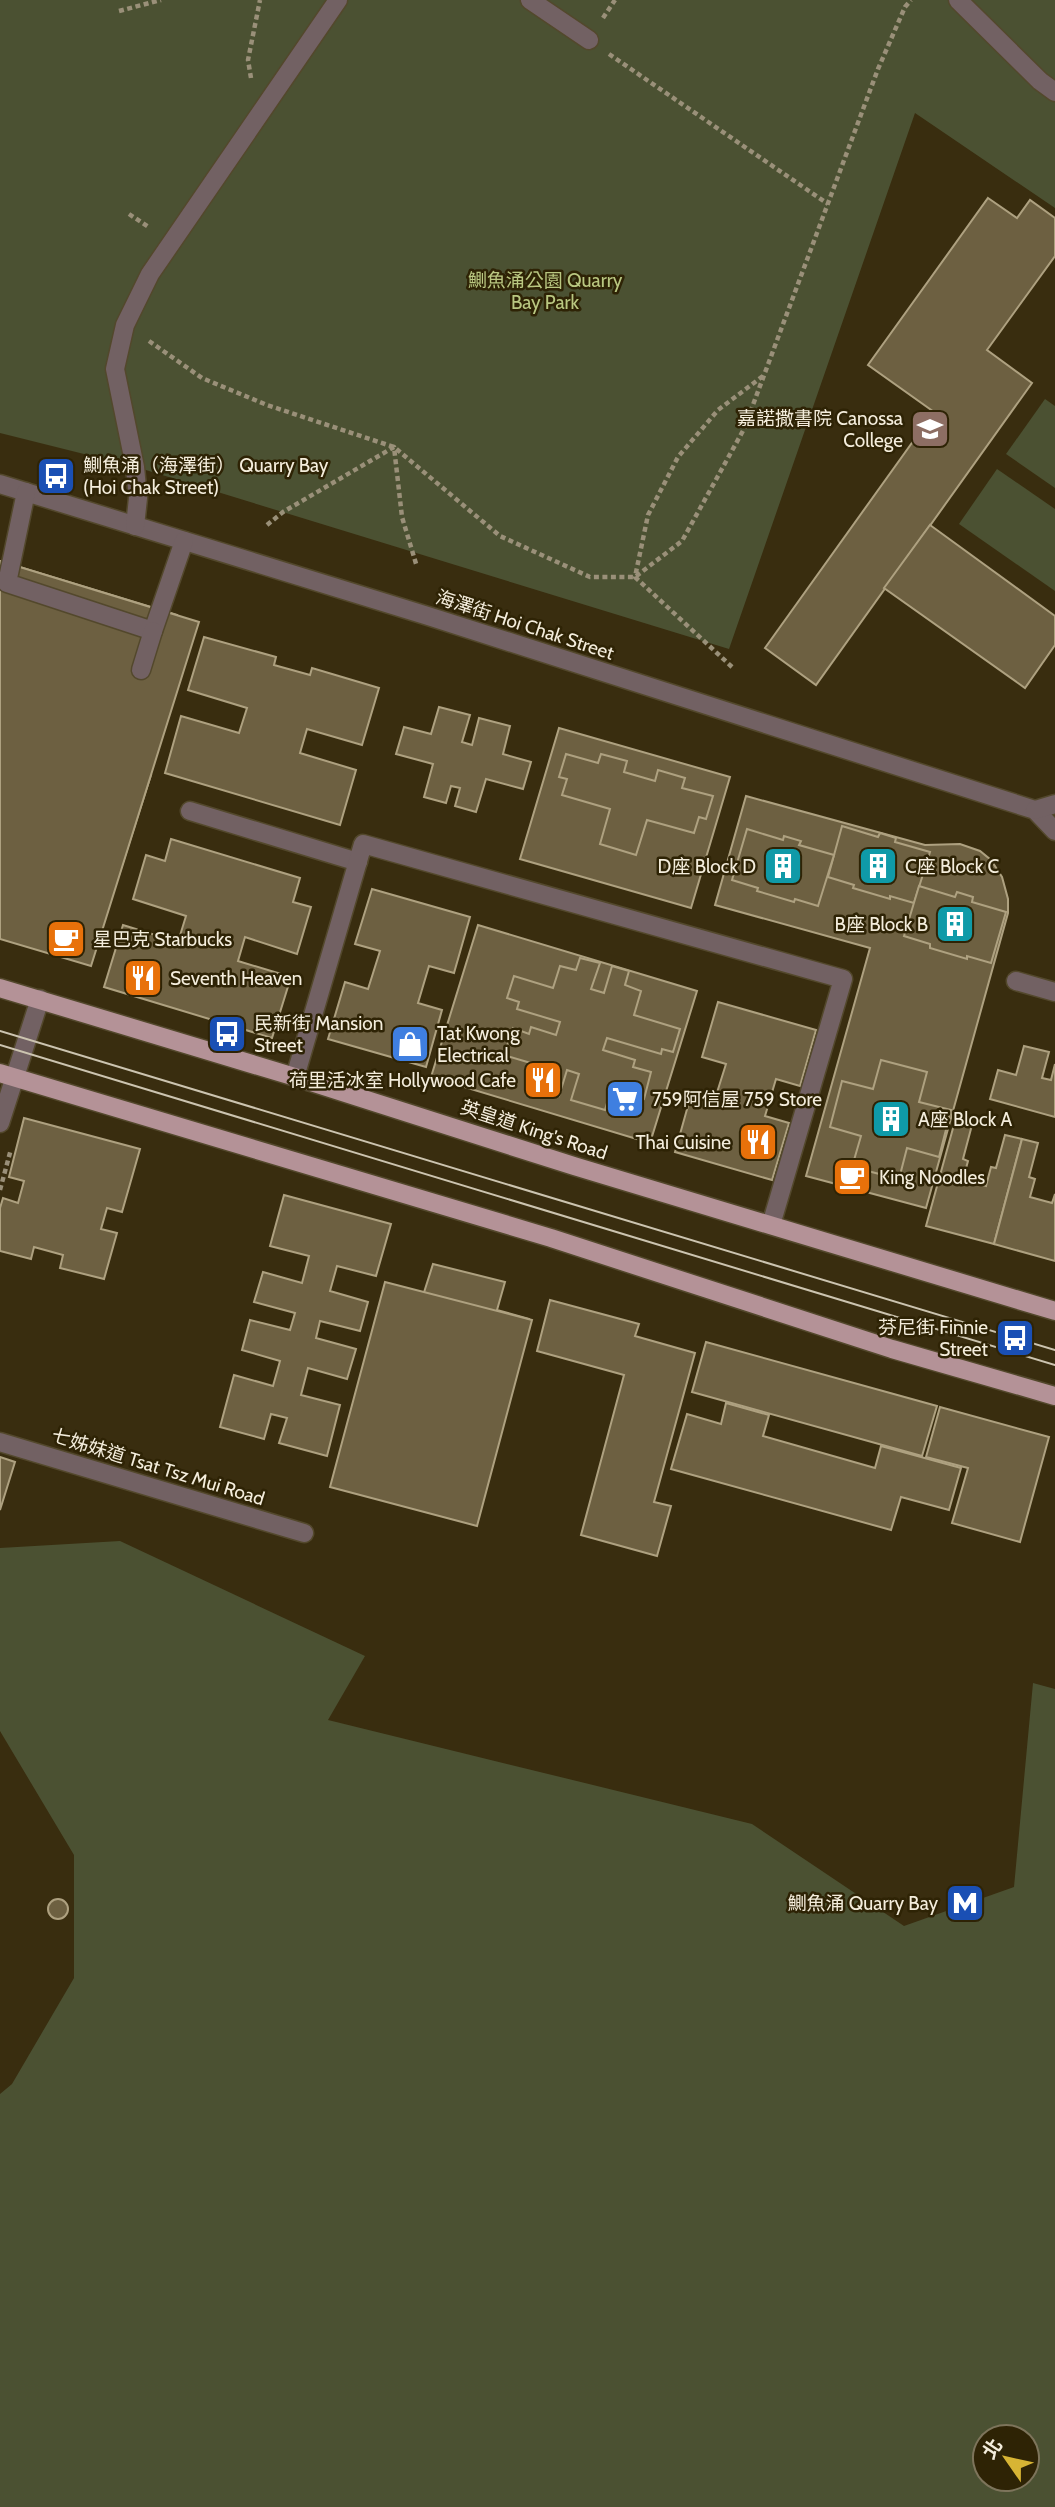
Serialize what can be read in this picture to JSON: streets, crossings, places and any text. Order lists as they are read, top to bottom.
{
  "streets": {
    "main road": ["英皇道 King's Road"],
    "street": ["海澤街 Hoi Chak Street", "七姊妹道 Tsat Tsz Mui Road"]
  },
  "parks": ["鰂魚涌公園 Quarry Bay Park"],
  "places": {
    "school or university": ["嘉諾撒書院 Canossa College"],
    "bus stop": ["鰂魚涌（海澤街） Quarry Bay (Hoi Chak Street)", "民新街 Mansion Street", "芬尼街 Finnie Street"],
    "building": [
      "D座 Block D",
      "C座 Block C",
      "B座 Block B",
      "A座 Block A"
    ],
    "cafe": ["星巴克 Starbucks", "King Noodles"],
    "restaurant": ["Seventh Heaven", "荷里活冰室 Hollywood Cafe", "Thai Cuisine"],
    "shop": ["Tat Kwong Electrical"],
    "supermarket": ["759阿信屋 759 Store"],
    "metro station": ["鰂魚涌 Quarry Bay"]
  },
  "north": "top left"
}
